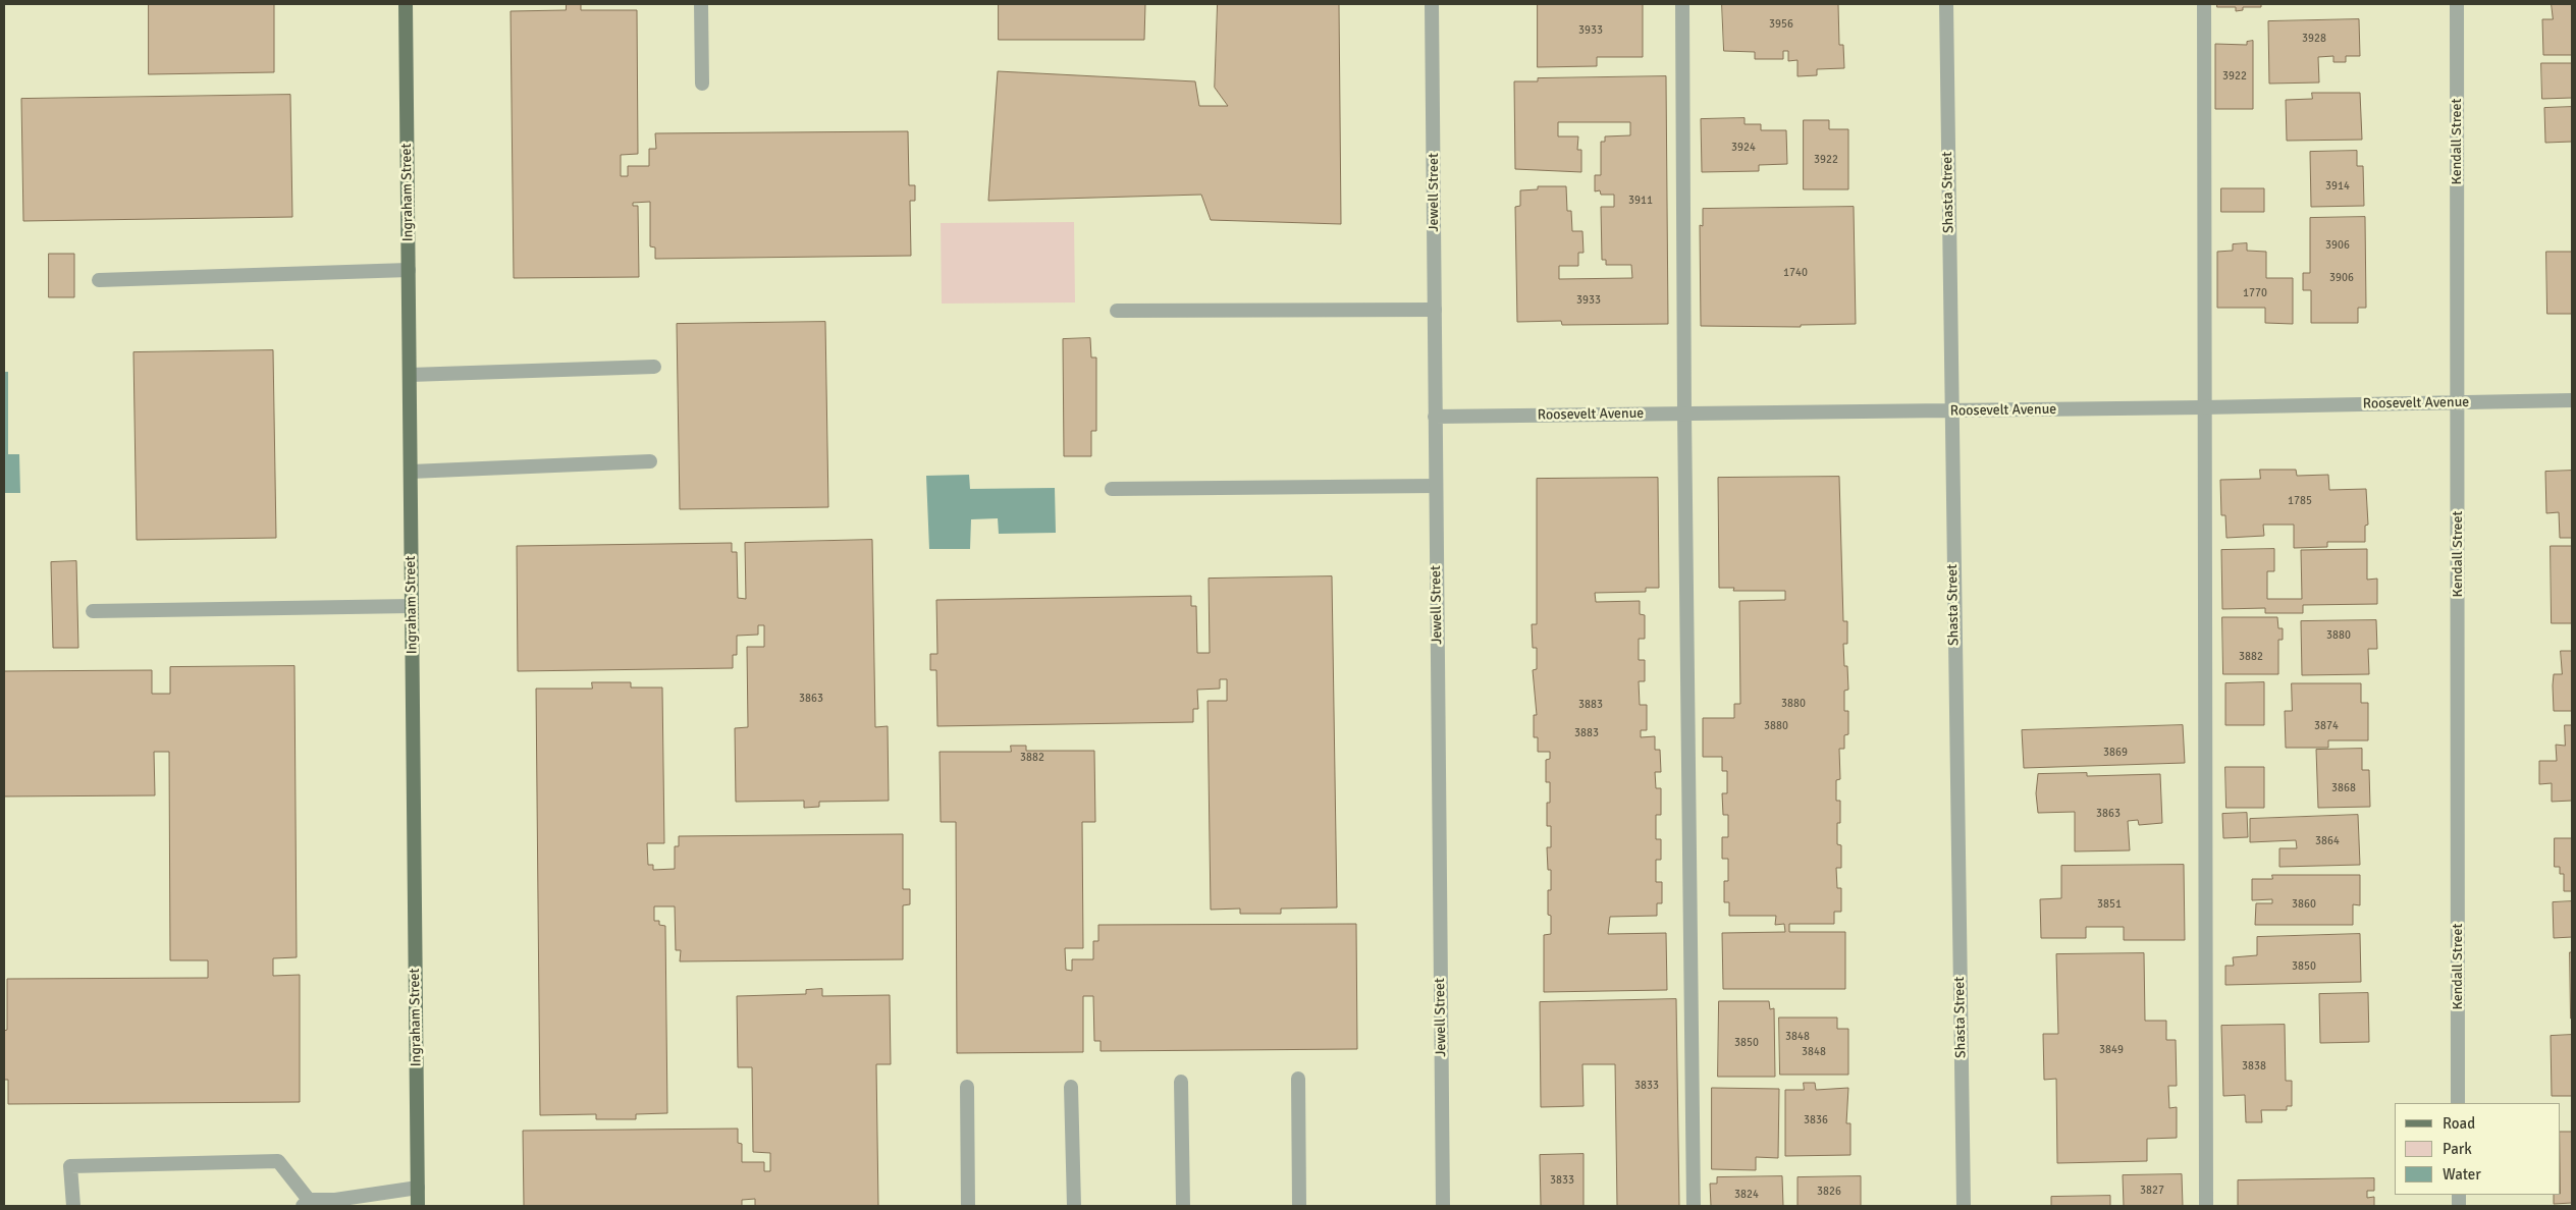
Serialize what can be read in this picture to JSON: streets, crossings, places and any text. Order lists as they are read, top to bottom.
{
  "streets": {
    "main road": ["Ingraham Street"],
    "street": [
      "Kendall Street",
      "Jewell Street",
      "Shasta Street",
      "Roosevelt Avenue"
    ]
  },
  "crossings": [
    ["Kendall Street", "Roosevelt Avenue"],
    ["Jewell Street", "Roosevelt Avenue"],
    ["Shasta Street", "Roosevelt Avenue"]
  ],
  "house_numbers": [
    "3956",
    "3933",
    "3928",
    "3922",
    "3924",
    "3922",
    "3914",
    "3911",
    "3906",
    "1740",
    "3906",
    "1770",
    "3933",
    "1785",
    "3880",
    "3882",
    "3863",
    "3880",
    "3883",
    "3880",
    "3874",
    "3883",
    "3869",
    "3882",
    "3868",
    "3863",
    "3864",
    "3851",
    "3860",
    "3850",
    "3848",
    "3850",
    "3849",
    "3848",
    "3838",
    "3833",
    "3836",
    "3833",
    "3827",
    "3826",
    "3824"
  ],
  "legend": ["Road", "Park", "Water"]
}
